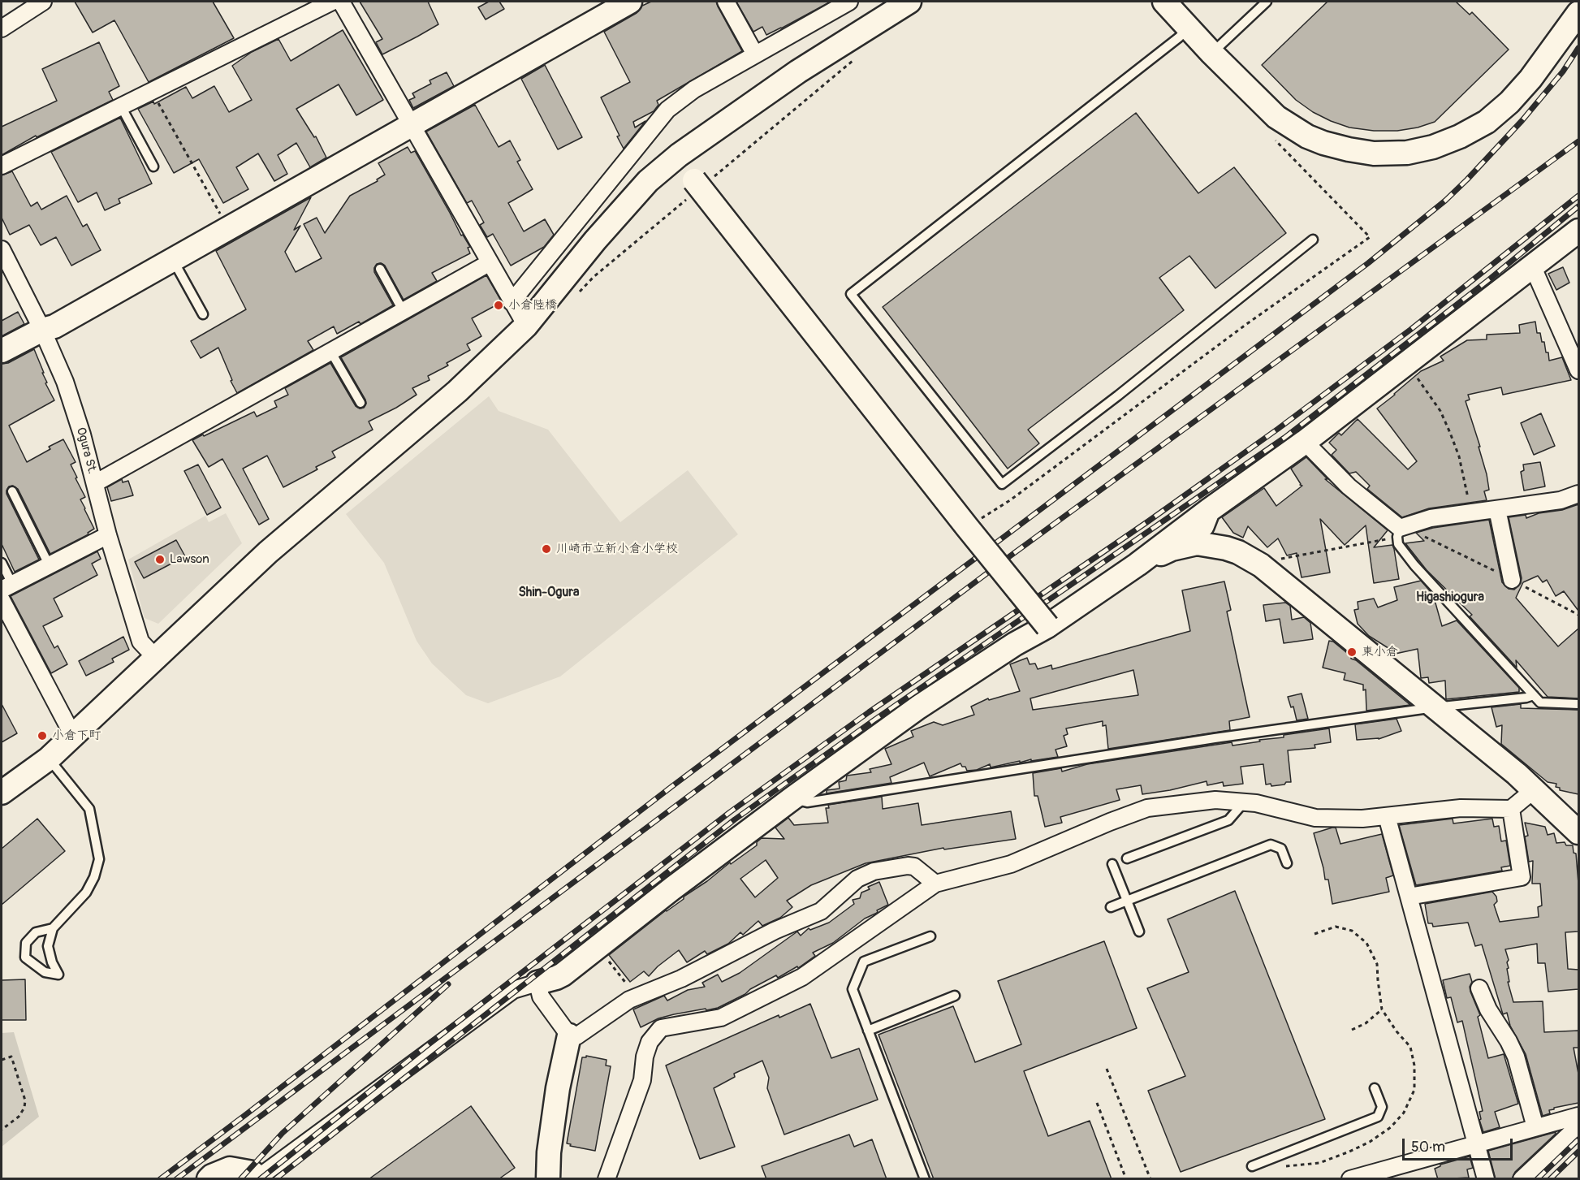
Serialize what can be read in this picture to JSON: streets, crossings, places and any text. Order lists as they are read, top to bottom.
{
  "streets": {
    "street": ["Ogura St."]
  },
  "districts": ["Shin-Ogura", "Higashiogura"],
  "places": [
    "小倉陸橋",
    "川崎市立新小倉小学校",
    "Lawson",
    "東小倉",
    "小倉下町"
  ],
  "scale_bar": "50 m"
}
